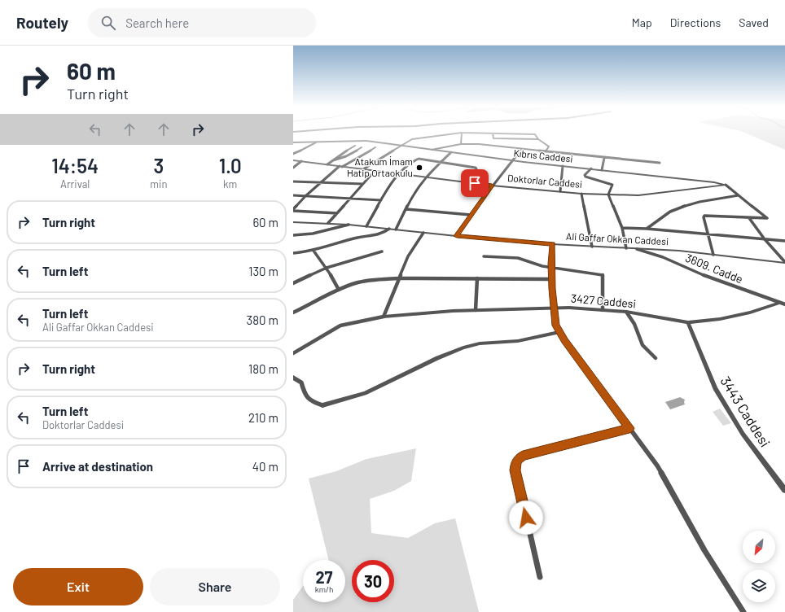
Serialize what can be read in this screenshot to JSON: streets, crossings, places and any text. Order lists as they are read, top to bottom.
{
  "streets": {
    "street": [
      "Kıbrıs Caddesi",
      "Doktorlar Caddesi",
      "Ali Gaffar Okkan Caddesi",
      "3609. Cadde",
      "3427 Caddesi",
      "3443 Caddesi"
    ]
  },
  "crossings": [
    ["Kıbrıs Caddesi", "Doktorlar Caddesi"],
    ["Ali Gaffar Okkan Caddesi", "3609. Cadde"],
    ["3609. Cadde", "3427 Caddesi"],
    ["3427 Caddesi", "3443 Caddesi"]
  ],
  "places": ["Atakum İmam Hatip Ortaokulu"],
  "north": "bottom left",
  "page": {
    "header": "Routely",
    "search": "Search here",
    "nav": ["Map", "Directions", "Saved"],
    "turn": ["60 m", "Turn right"],
    "eta": [
      "14:54",
      "Arrival",
      "3",
      "min",
      "1.0",
      "km"
    ],
    "list": [
      {
        "name": "Turn right",
        "value": "60 m"
      },
      {
        "name": "Turn left",
        "value": "130 m"
      },
      {
        "name": "Turn left",
        "note": "Ali Gaffar Okkan Caddesi",
        "value": "380 m"
      },
      {
        "name": "Turn right",
        "value": "180 m"
      },
      {
        "name": "Turn left",
        "note": "Doktorlar Caddesi",
        "value": "210 m"
      },
      {
        "name": "Arrive at destination",
        "value": "40 m"
      }
    ],
    "speed": "27 km/h",
    "limit": "30",
    "buttons": ["Exit", "Share"]
  }
}
